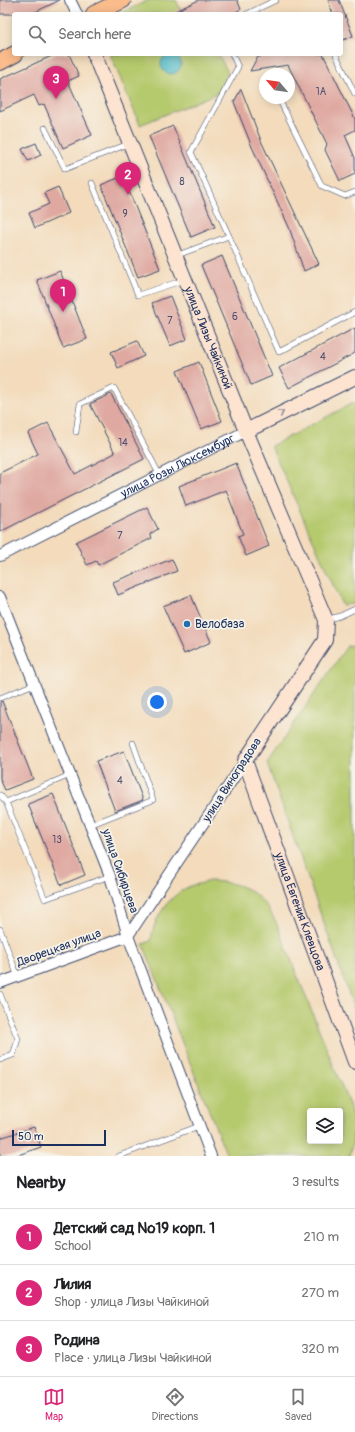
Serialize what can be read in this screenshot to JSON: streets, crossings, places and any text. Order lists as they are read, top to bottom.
{
  "streets": {
    "street": [
      "улица Лизы Чайкиной",
      "улица Розы Люксембург",
      "улица Виноградова",
      "улица Сибирцева",
      "улица Евгения Клевцова",
      "Дворецкая улица"
    ]
  },
  "crossings": [
    ["улица Лизы Чайкиной", "улица Розы Люксембург"],
    ["улица Лизы Чайкиной", "улица Виноградова"],
    ["улица Виноградова", "улица Сибирцева"],
    ["улица Виноградова", "улица Евгения Клевцова"],
    ["улица Виноградова", "Дворецкая улица"],
    ["улица Сибирцева", "Дворецкая улица"]
  ],
  "places": ["Велобаза"],
  "house_numbers": [
    "1А",
    "8",
    "9",
    "6",
    "7",
    "4",
    "14",
    "7",
    "4",
    "13"
  ],
  "scale_bar": "50 m",
  "north": "top left",
  "page": {
    "search": "Search here",
    "pins": ["3", "2", "1"],
    "scale": "50 m",
    "heading": ["Nearby", "3 results"],
    "list": [
      {
        "mark": "1",
        "name": "Детский сад №19 корп. 1",
        "note": "School",
        "value": "210 m"
      },
      {
        "mark": "2",
        "name": "Лилия",
        "note": "Shop · улица Лизы Чайкиной",
        "value": "270 m"
      },
      {
        "mark": "3",
        "name": "Родина",
        "note": "Place · улица Лизы Чайкиной",
        "value": "320 m"
      }
    ],
    "nav": ["Map", "Directions", "Saved"]
  }
}
